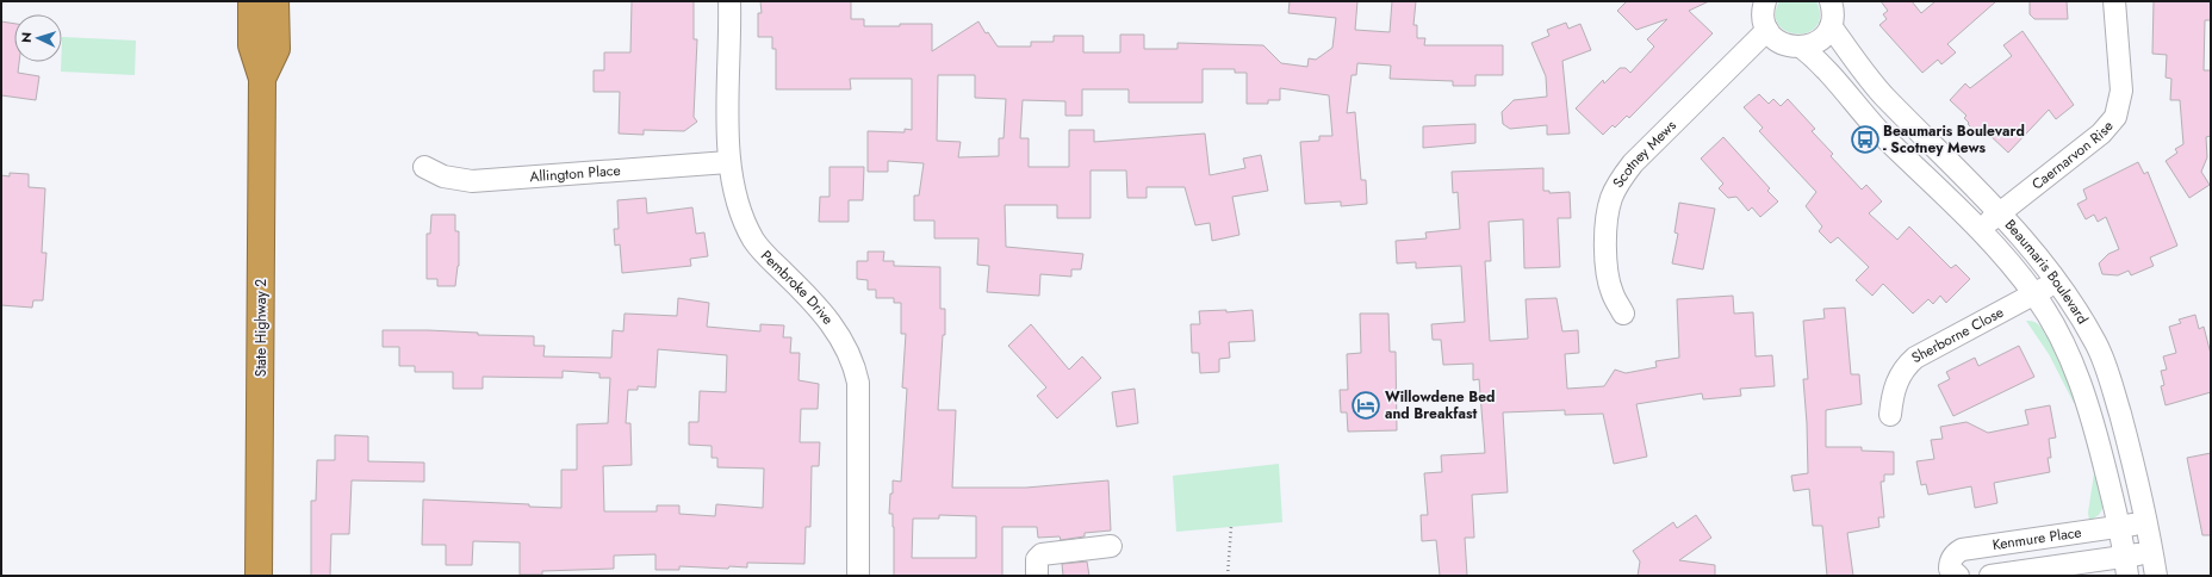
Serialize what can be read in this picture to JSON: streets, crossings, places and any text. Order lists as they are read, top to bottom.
{
  "streets": {
    "highway": ["State Highway 2"],
    "street": [
      "Caernarvon Rise",
      "Scotney Mews",
      "Allington Place",
      "Beaumaris Boulevard",
      "Pembroke Drive",
      "Sherborne Close",
      "Kenmure Place"
    ]
  },
  "crossings": [
    ["Caernarvon Rise", "Beaumaris Boulevard"],
    ["Allington Place", "Pembroke Drive"],
    ["Beaumaris Boulevard", "Sherborne Close"],
    ["Beaumaris Boulevard", "Kenmure Place"]
  ],
  "places": {
    "bus stop": ["Beaumaris Boulevard - Scotney Mews"],
    "hotel": ["Willowdene Bed and Breakfast"]
  },
  "north": "left"
}
